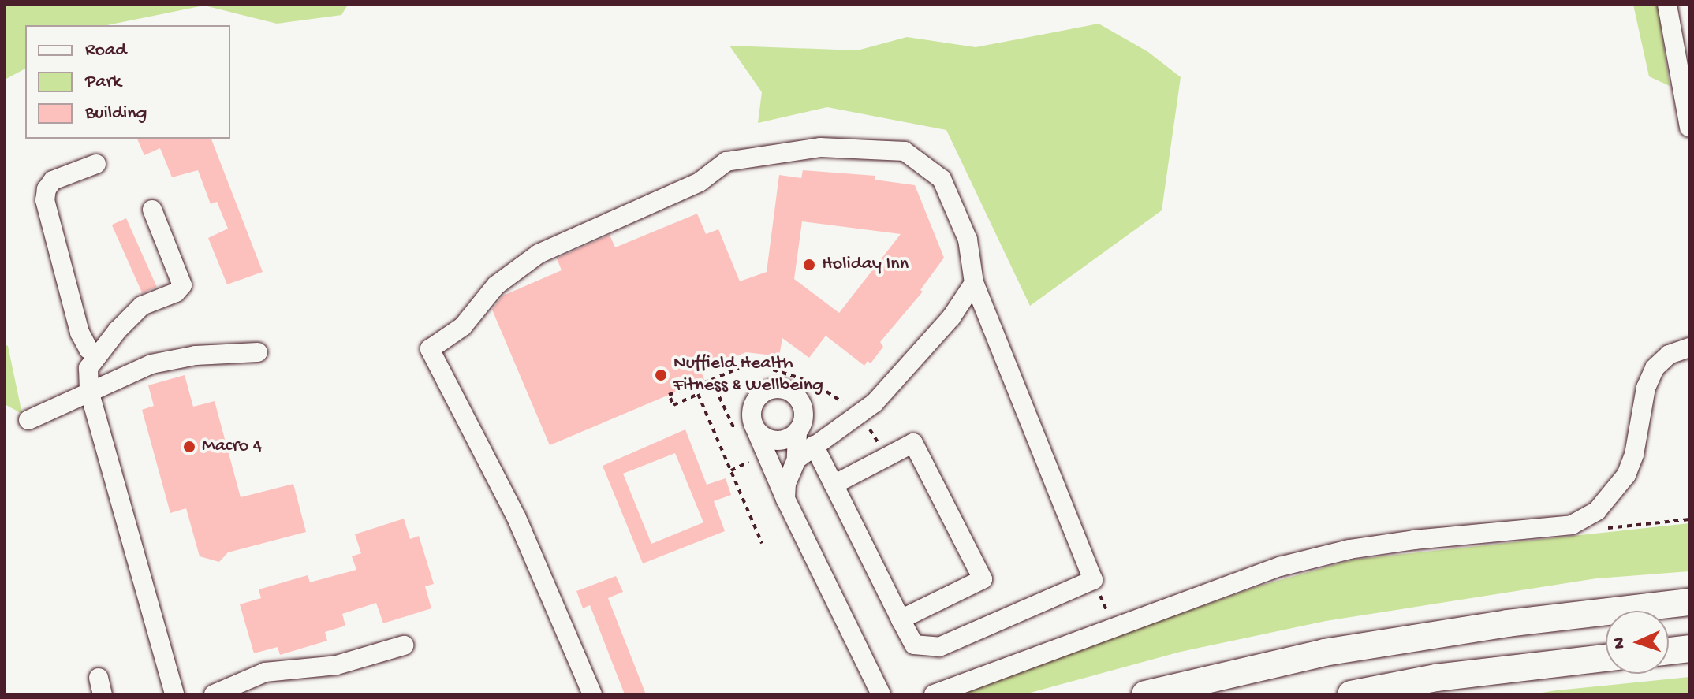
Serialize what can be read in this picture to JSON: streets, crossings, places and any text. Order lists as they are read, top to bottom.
{
  "places": ["Holiday Inn", "Nuffield Health Fitness & Wellbeing", "Macro 4"],
  "legend": ["Road", "Park", "Building"],
  "north": "left"
}
